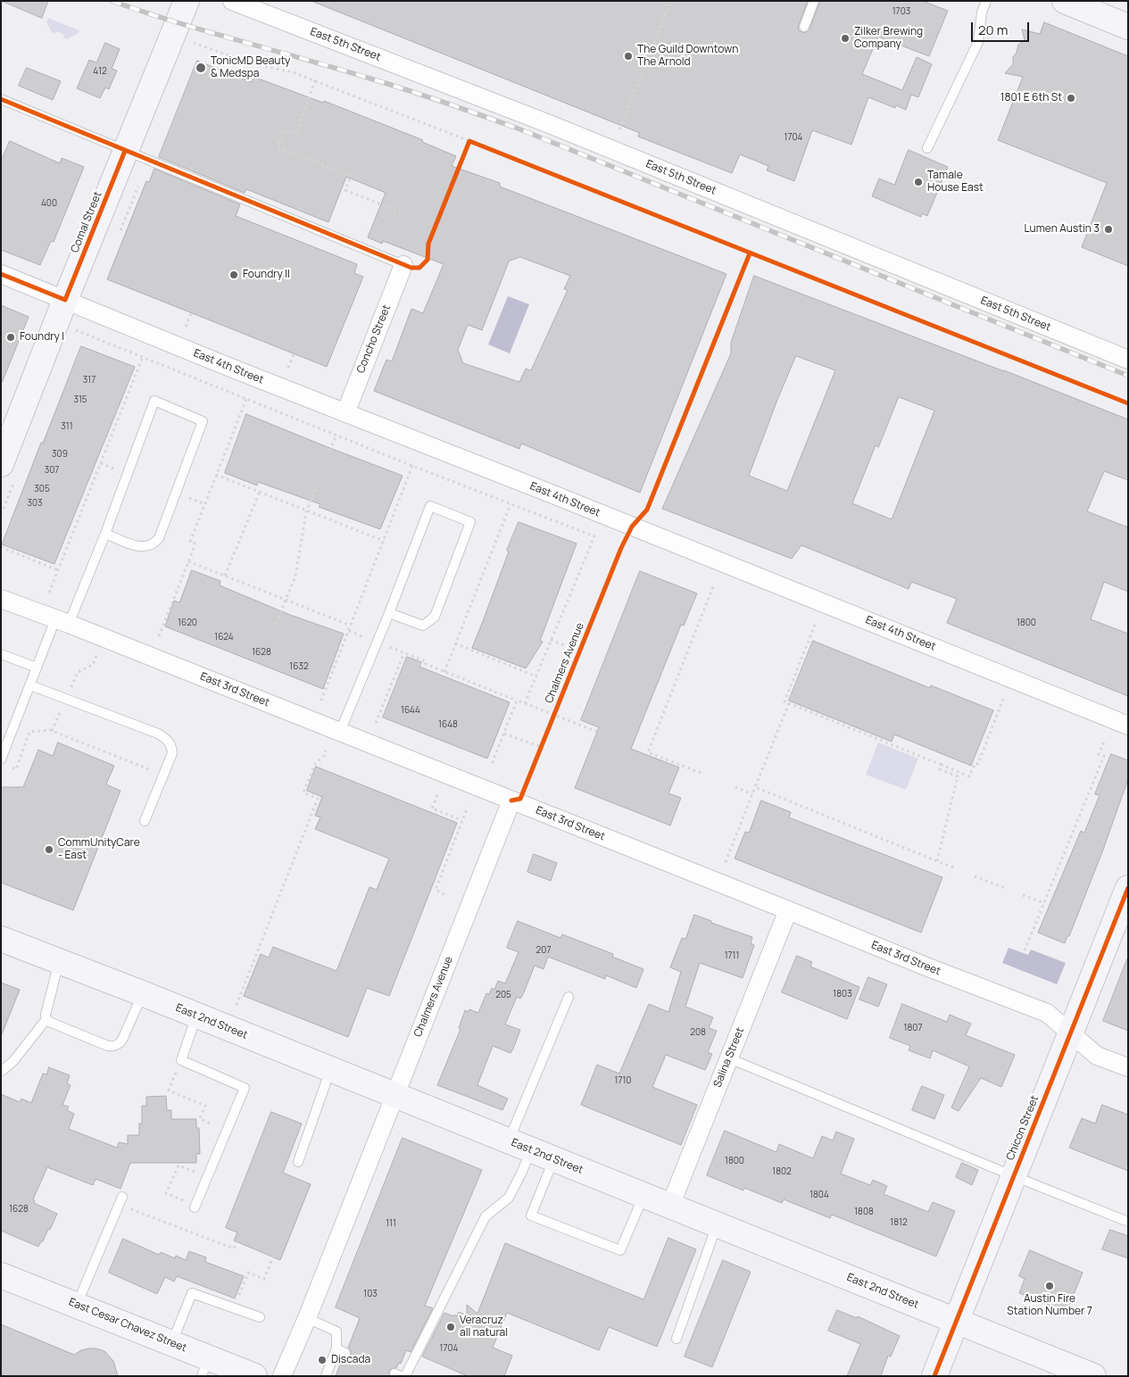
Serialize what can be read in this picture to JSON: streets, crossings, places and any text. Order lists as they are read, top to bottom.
{
  "streets": {
    "street": [
      "East 5th Street",
      "Comal Street",
      "Concho Street",
      "East 4th Street",
      "Chalmers Avenue",
      "East 3rd Street",
      "East 2nd Street",
      "Salina Street",
      "Chicon Street",
      "East Cesar Chavez Street"
    ]
  },
  "crossings": [
    ["Comal Street", "East 4th Street"],
    ["Concho Street", "East 4th Street"],
    ["Chalmers Avenue", "East 3rd Street"],
    ["Chalmers Avenue", "East 2nd Street"],
    ["East 3rd Street", "Salina Street"],
    ["East 3rd Street", "Chicon Street"],
    ["East 2nd Street", "Salina Street"],
    ["East 2nd Street", "Chicon Street"]
  ],
  "places": [
    "Zilker Brewing Company",
    "The Guild Downtown The Arnold",
    "TonicMD Beauty & Medspa",
    "1801 E 6th St",
    "Tamale House East",
    "Lumen Austin 3",
    "Foundry II",
    "Foundry I",
    "CommUnityCare - East",
    "Austin Fire Station Number 7",
    "Veracruz all natural",
    "Discada"
  ],
  "house_numbers": [
    "1703",
    "412",
    "1704",
    "400",
    "317",
    "315",
    "311",
    "309",
    "307",
    "305",
    "303",
    "1620",
    "1800",
    "1624",
    "1628",
    "1632",
    "1644",
    "1648",
    "207",
    "1711",
    "1803",
    "205",
    "1807",
    "208",
    "1710",
    "1800",
    "1802",
    "1804",
    "1628",
    "1808",
    "1812",
    "111",
    "103",
    "1704"
  ],
  "scale_bar": "20 m"
}
